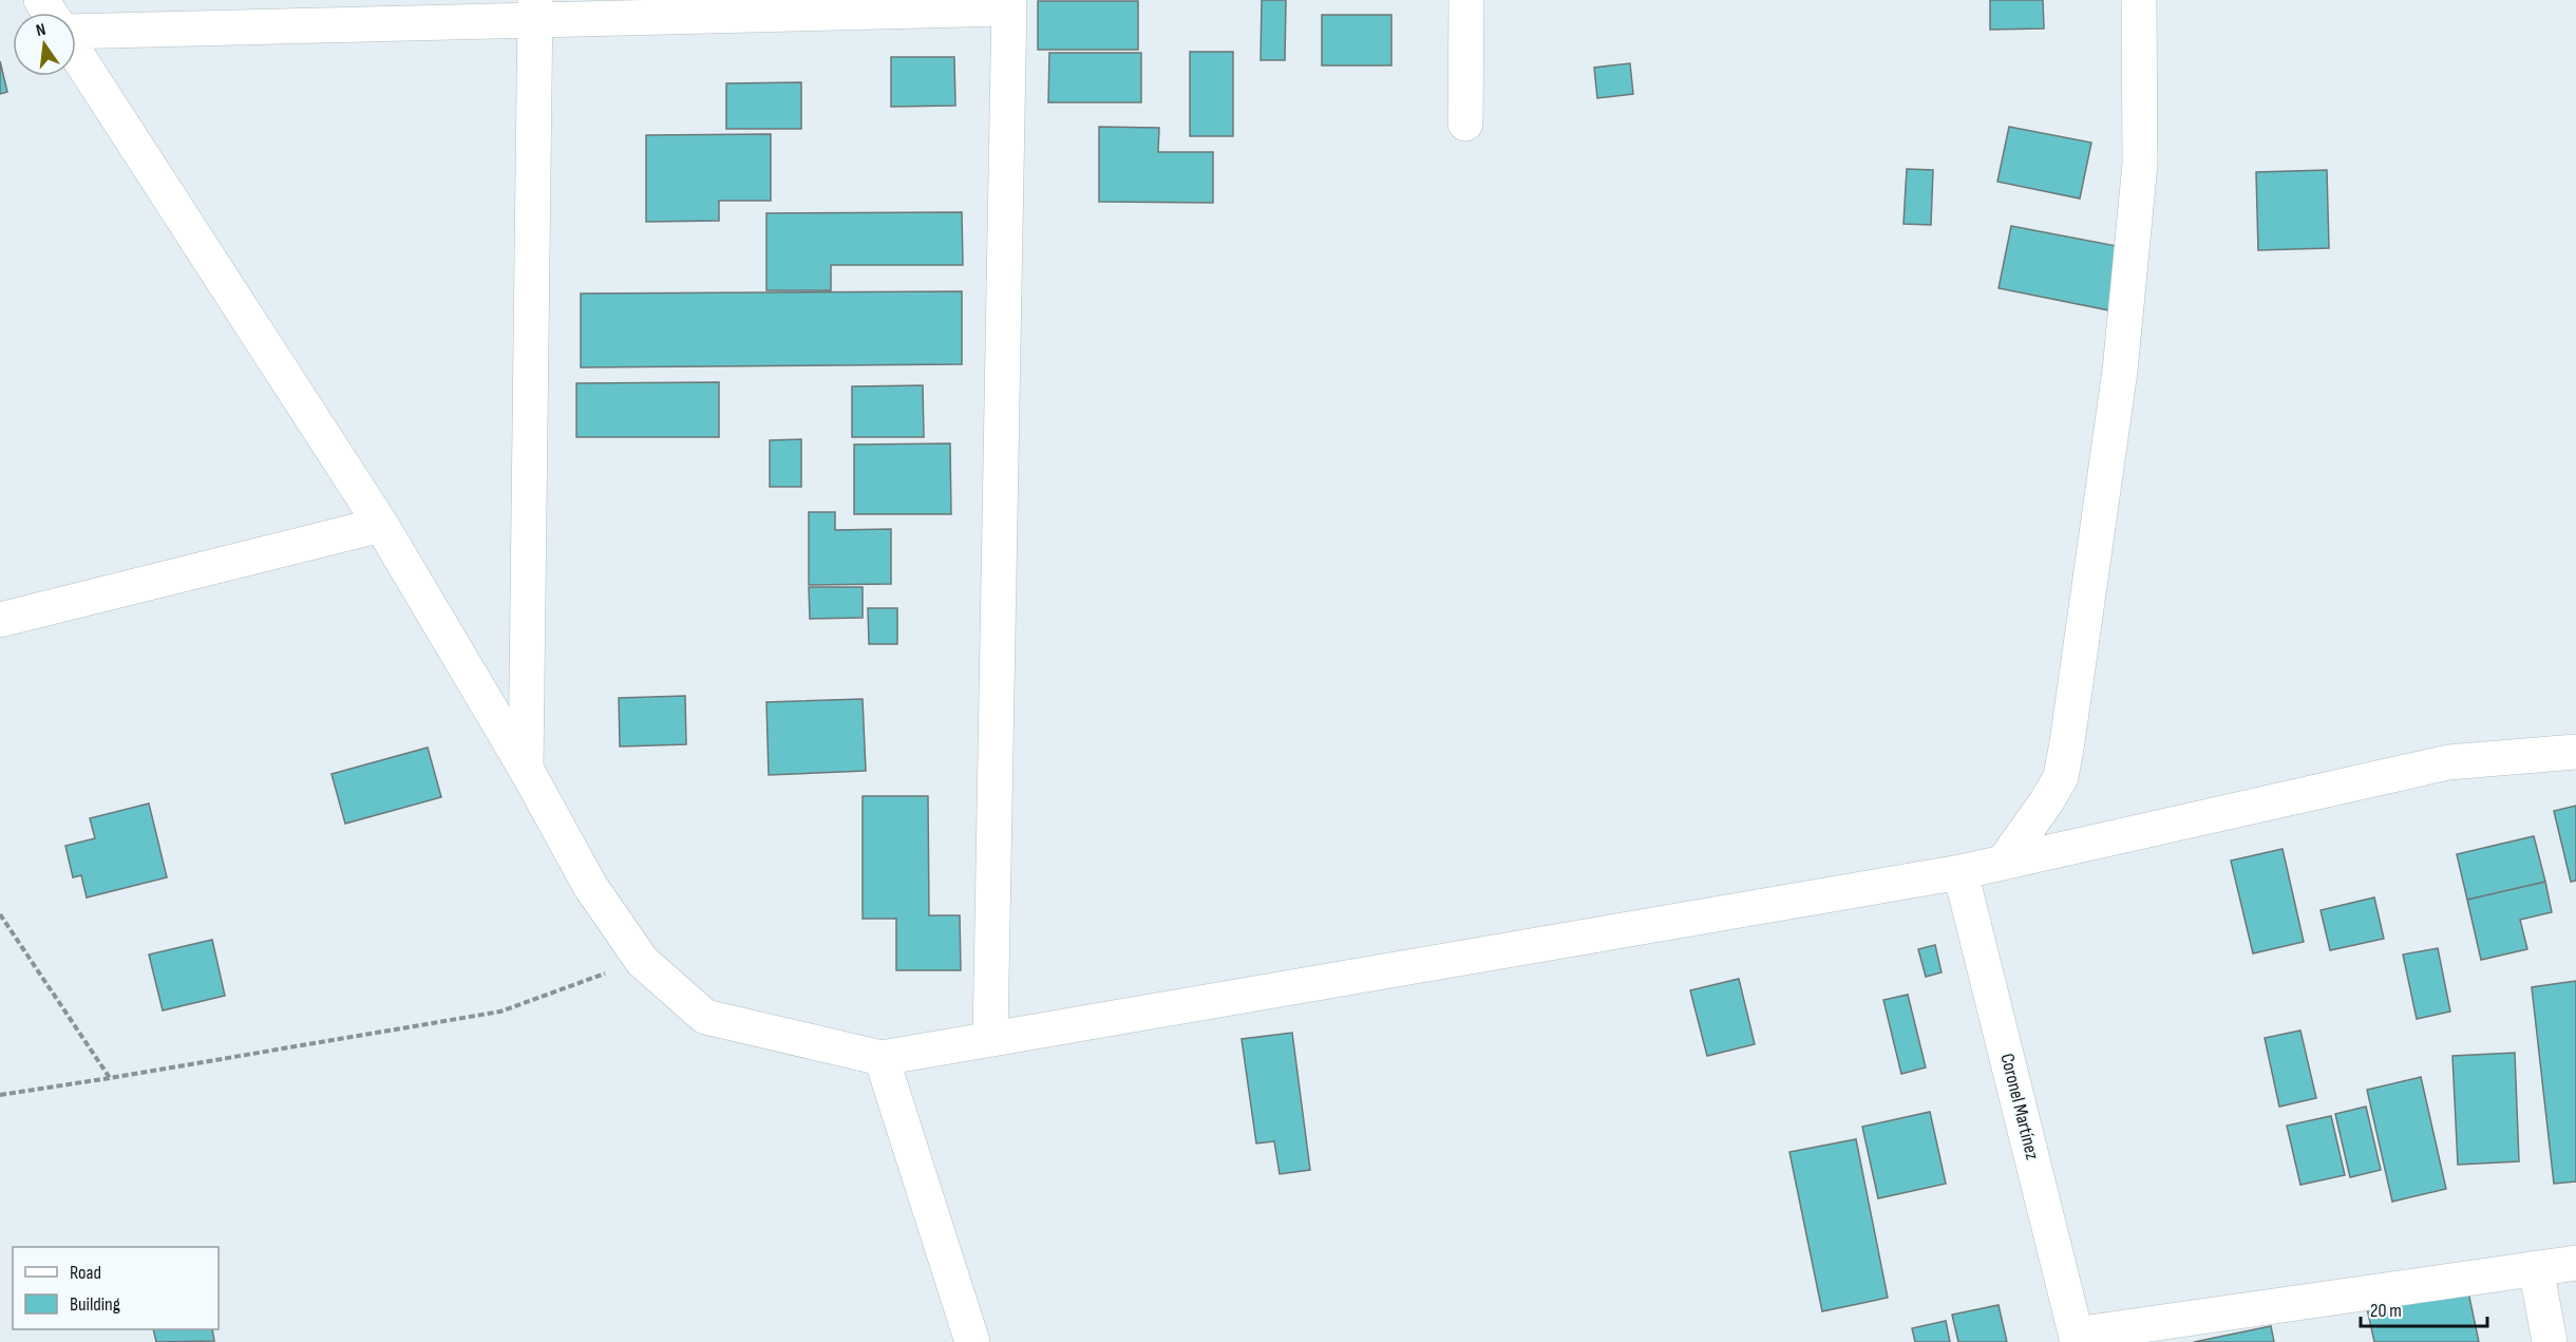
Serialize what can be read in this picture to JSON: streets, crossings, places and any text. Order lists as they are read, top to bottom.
{
  "streets": {
    "street": ["Coronel Martínez"]
  },
  "legend": ["Road", "Building"],
  "scale_bar": "20 m",
  "north": "top"
}
